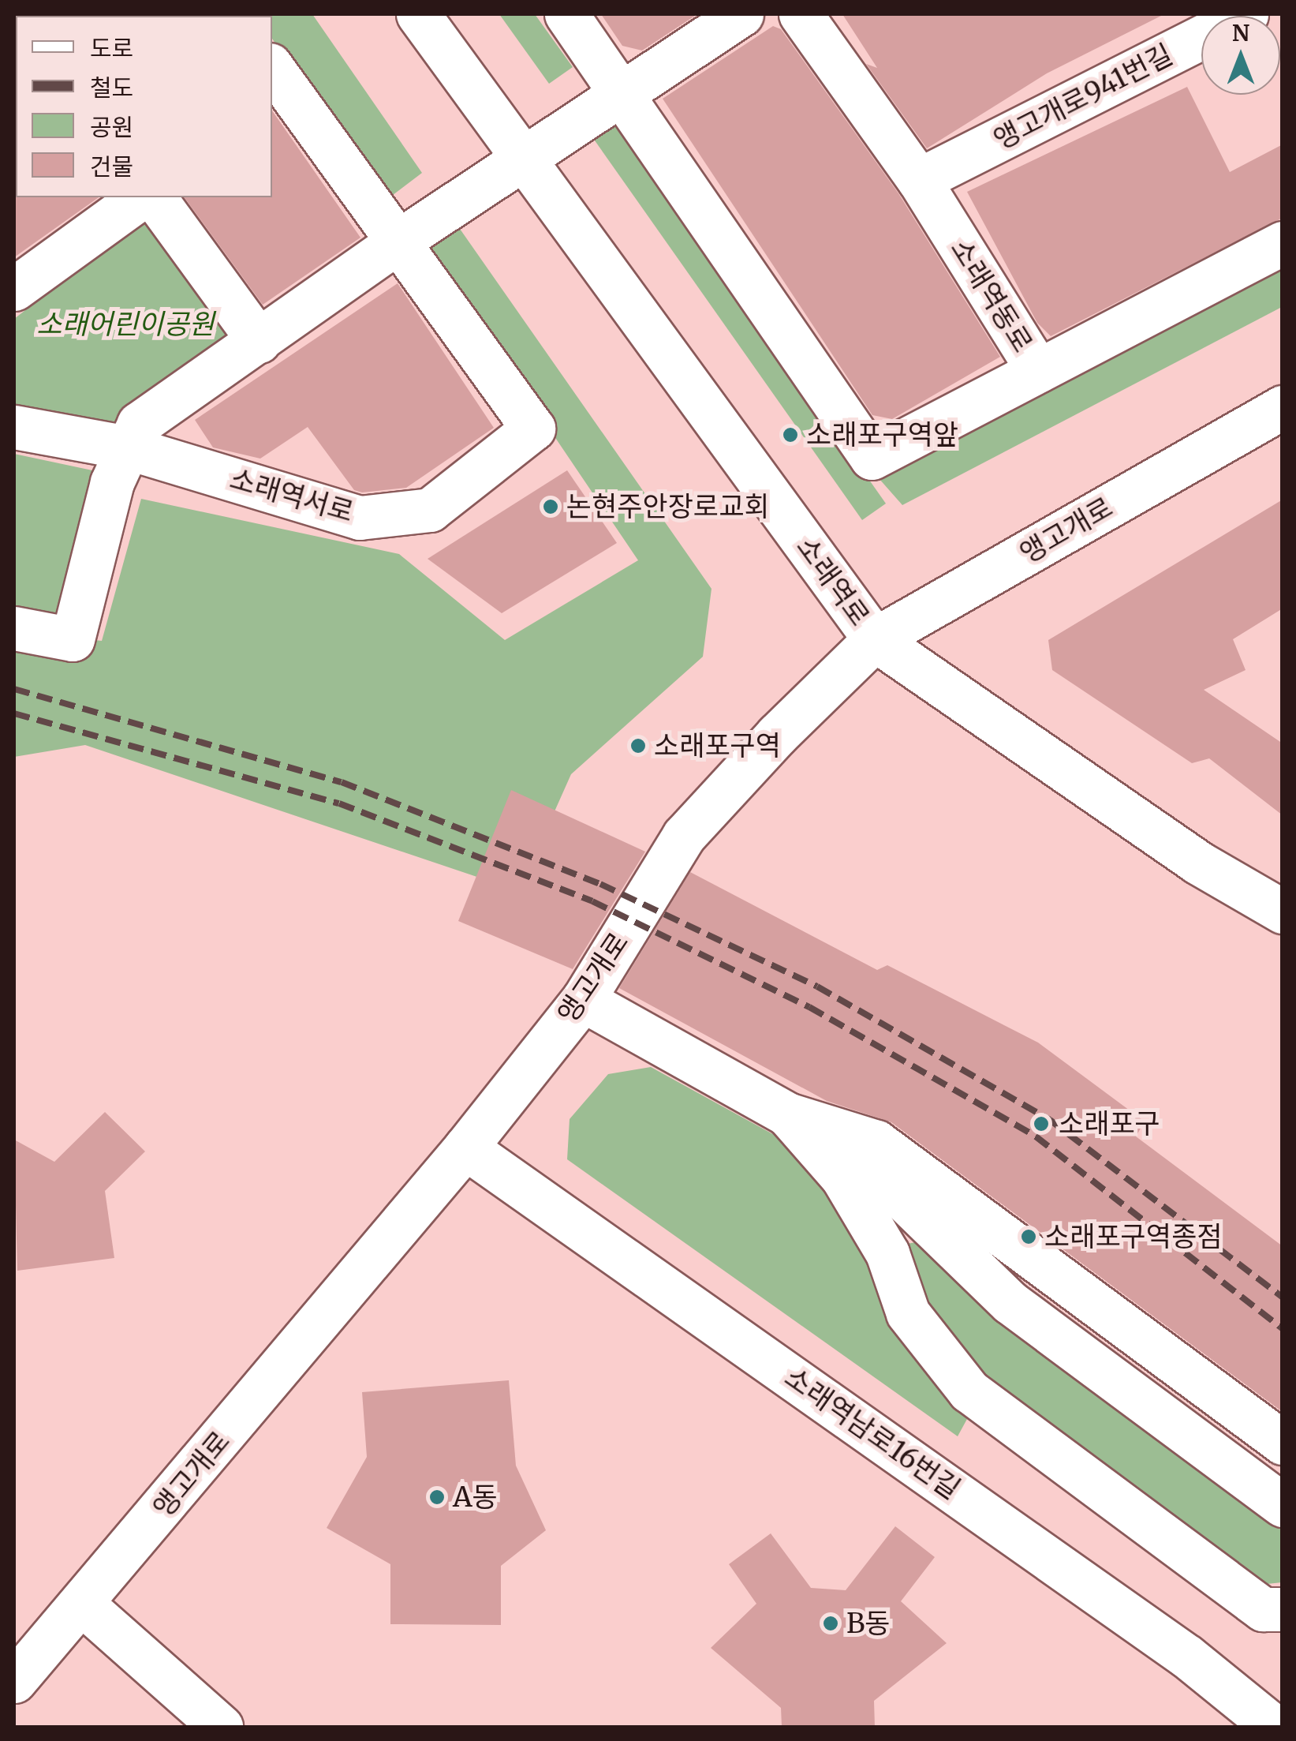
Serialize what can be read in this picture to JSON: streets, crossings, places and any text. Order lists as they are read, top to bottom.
{
  "streets": {
    "street": [
      "앵고개로941번길",
      "소래역동로",
      "소래역서로",
      "앵고개로",
      "소래역로",
      "소래역남로16번길"
    ]
  },
  "crossings": [
    ["앵고개로941번길", "소래역동로"],
    ["앵고개로", "소래역로"],
    ["앵고개로", "소래역남로16번길"]
  ],
  "parks": ["소래어린이공원"],
  "places": [
    "소래포구역앞",
    "논현주안장로교회",
    "소래포구역",
    "소래포구",
    "소래포구역종점",
    "A동",
    "B동"
  ],
  "legend": [
    "도로",
    "철도",
    "공원",
    "건물"
  ],
  "north": "top"
}
